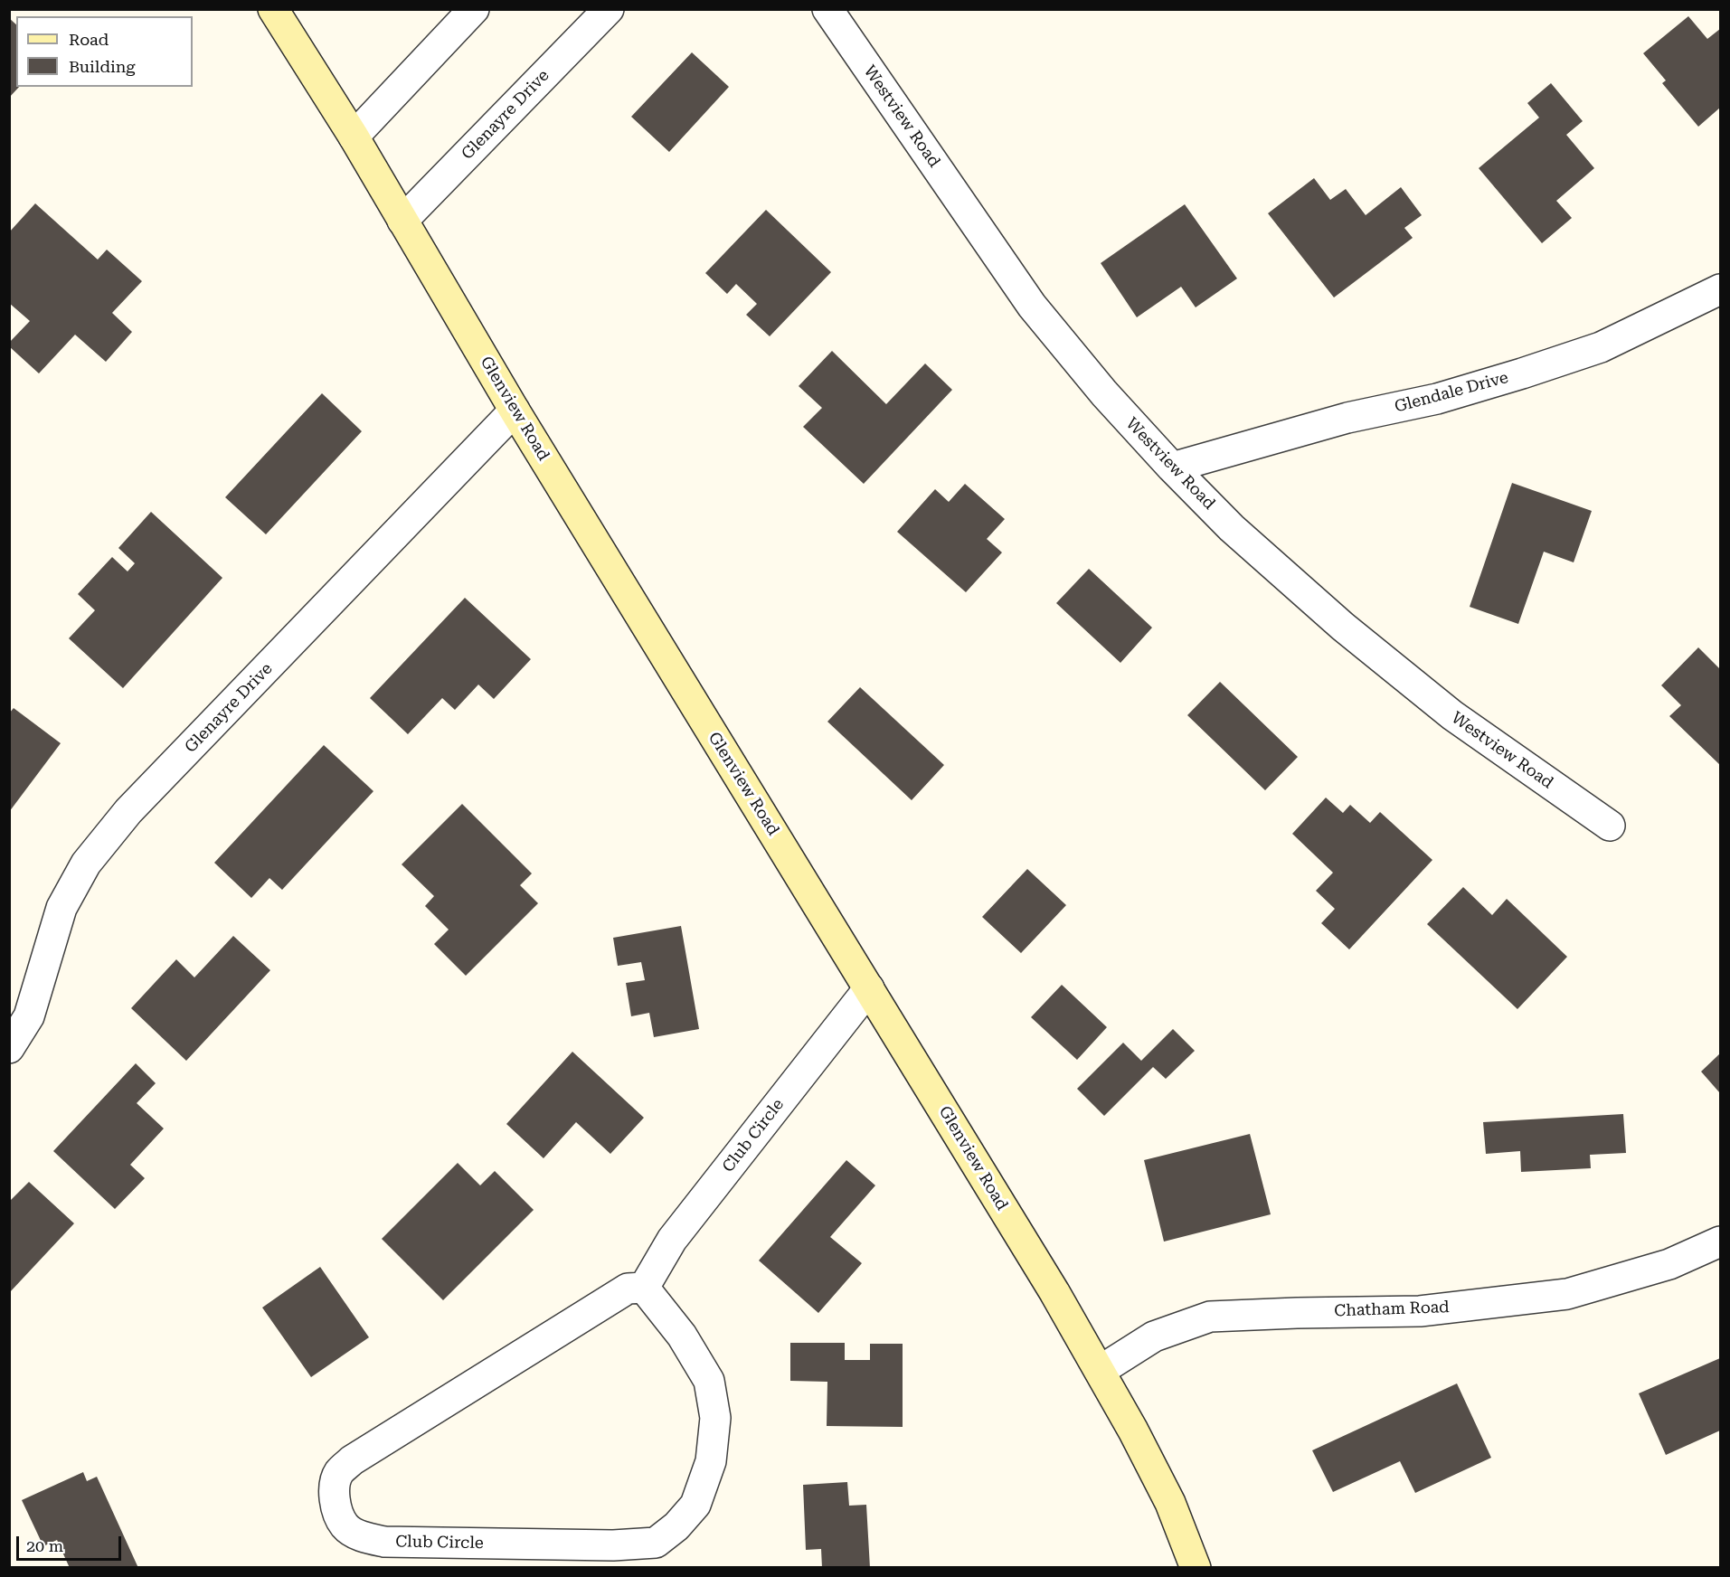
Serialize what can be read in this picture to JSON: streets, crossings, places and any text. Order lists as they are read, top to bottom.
{
  "streets": {
    "main road": ["Glenview Road"],
    "street": [
      "Glenayre Drive",
      "Westview Road",
      "Glendale Drive",
      "Club Circle",
      "Chatham Road"
    ]
  },
  "crossings": [
    ["Glenayre Drive", "Glenview Road"],
    ["Westview Road", "Glendale Drive"],
    ["Glenview Road", "Club Circle"],
    ["Glenview Road", "Chatham Road"]
  ],
  "legend": ["Road", "Building"],
  "scale_bar": "20 m"
}
